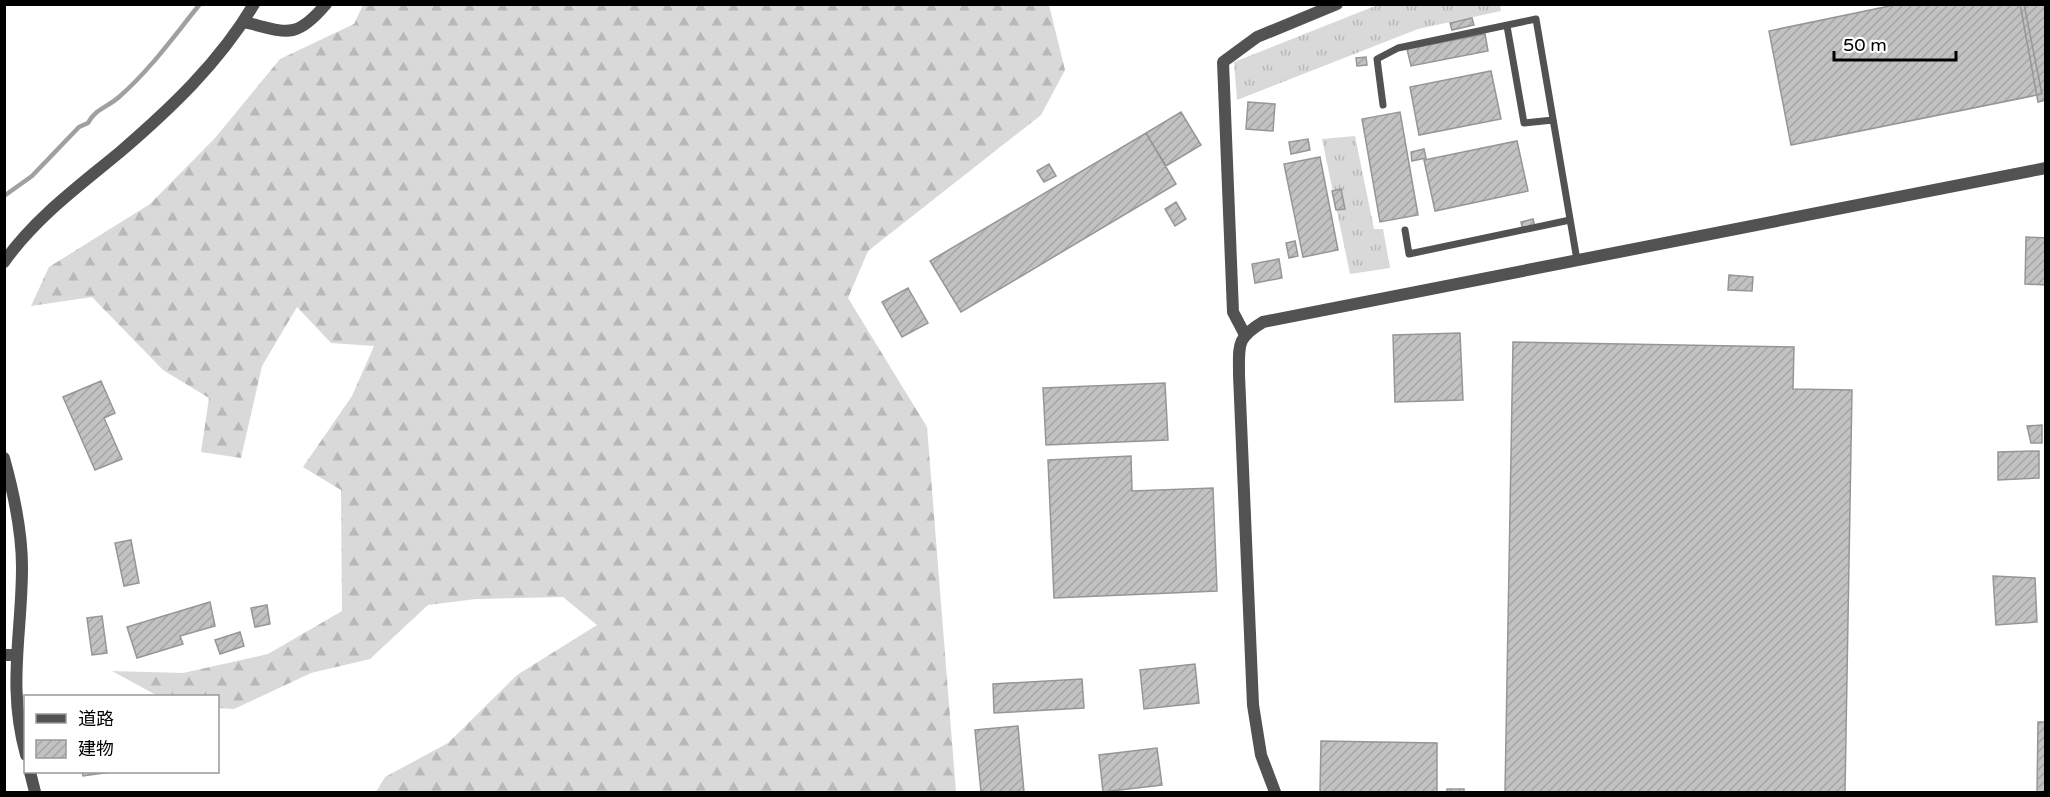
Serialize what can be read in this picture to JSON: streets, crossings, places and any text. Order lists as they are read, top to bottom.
{
  "legend": ["道路", "建物"],
  "scale_bar": "50 m"
}
